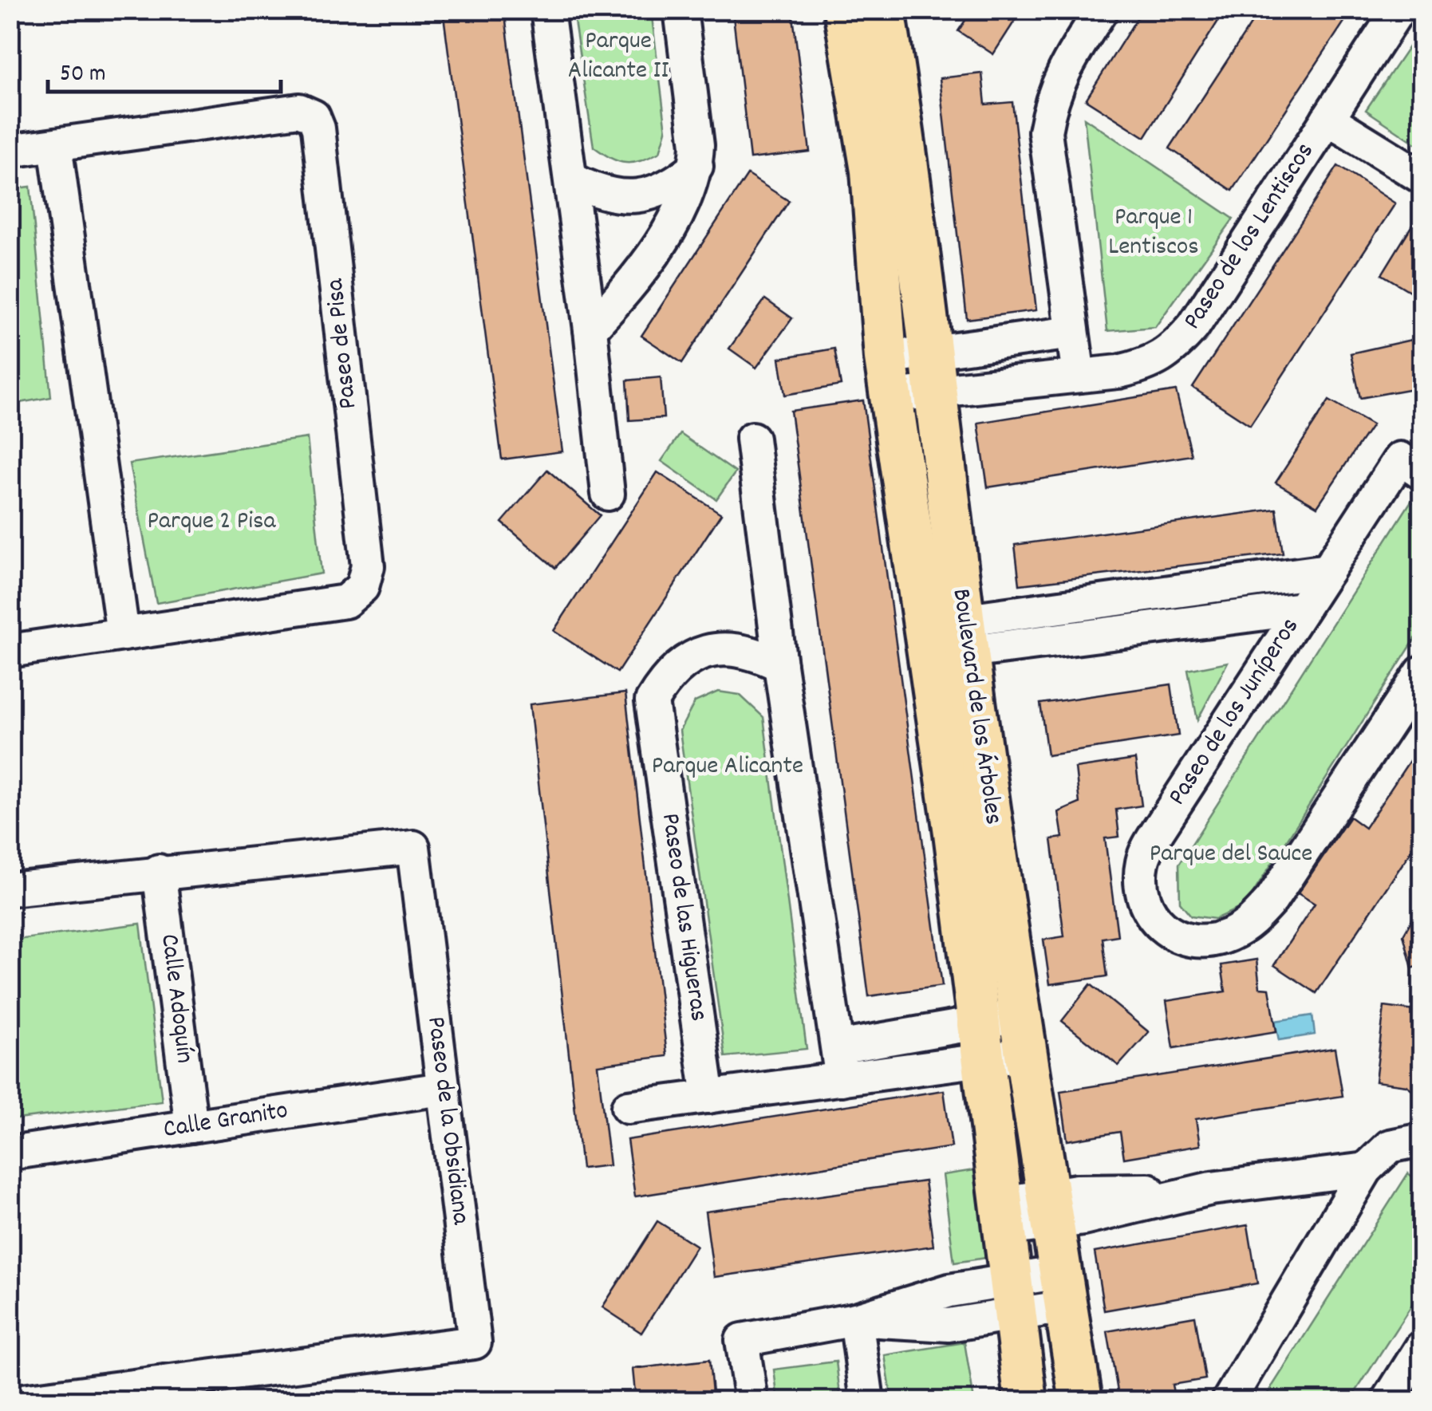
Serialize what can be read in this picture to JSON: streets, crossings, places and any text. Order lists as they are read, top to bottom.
{
  "streets": {
    "main road": ["Boulevard de los Árboles"],
    "street": [
      "Paseo de los Lentiscos",
      "Paseo de Pisa",
      "Paseo de los Juníperos",
      "Paseo de las Higueras",
      "Calle Adoquín",
      "Paseo de la Obsidiana",
      "Calle Granito"
    ]
  },
  "crossings": [
    ["Paseo de los Lentiscos", "Boulevard de los Árboles"],
    ["Boulevard de los Árboles", "Paseo de los Juníperos"],
    ["Calle Adoquín", "Paseo de la Obsidiana"],
    ["Calle Adoquín", "Calle Granito"],
    ["Paseo de la Obsidiana", "Calle Granito"]
  ],
  "parks": [
    "Parque Alicante II",
    "Parque 1 Lentiscos",
    "Parque 2 Pisa",
    "Parque Alicante",
    "Parque del Sauce"
  ],
  "scale_bar": "50 m"
}
